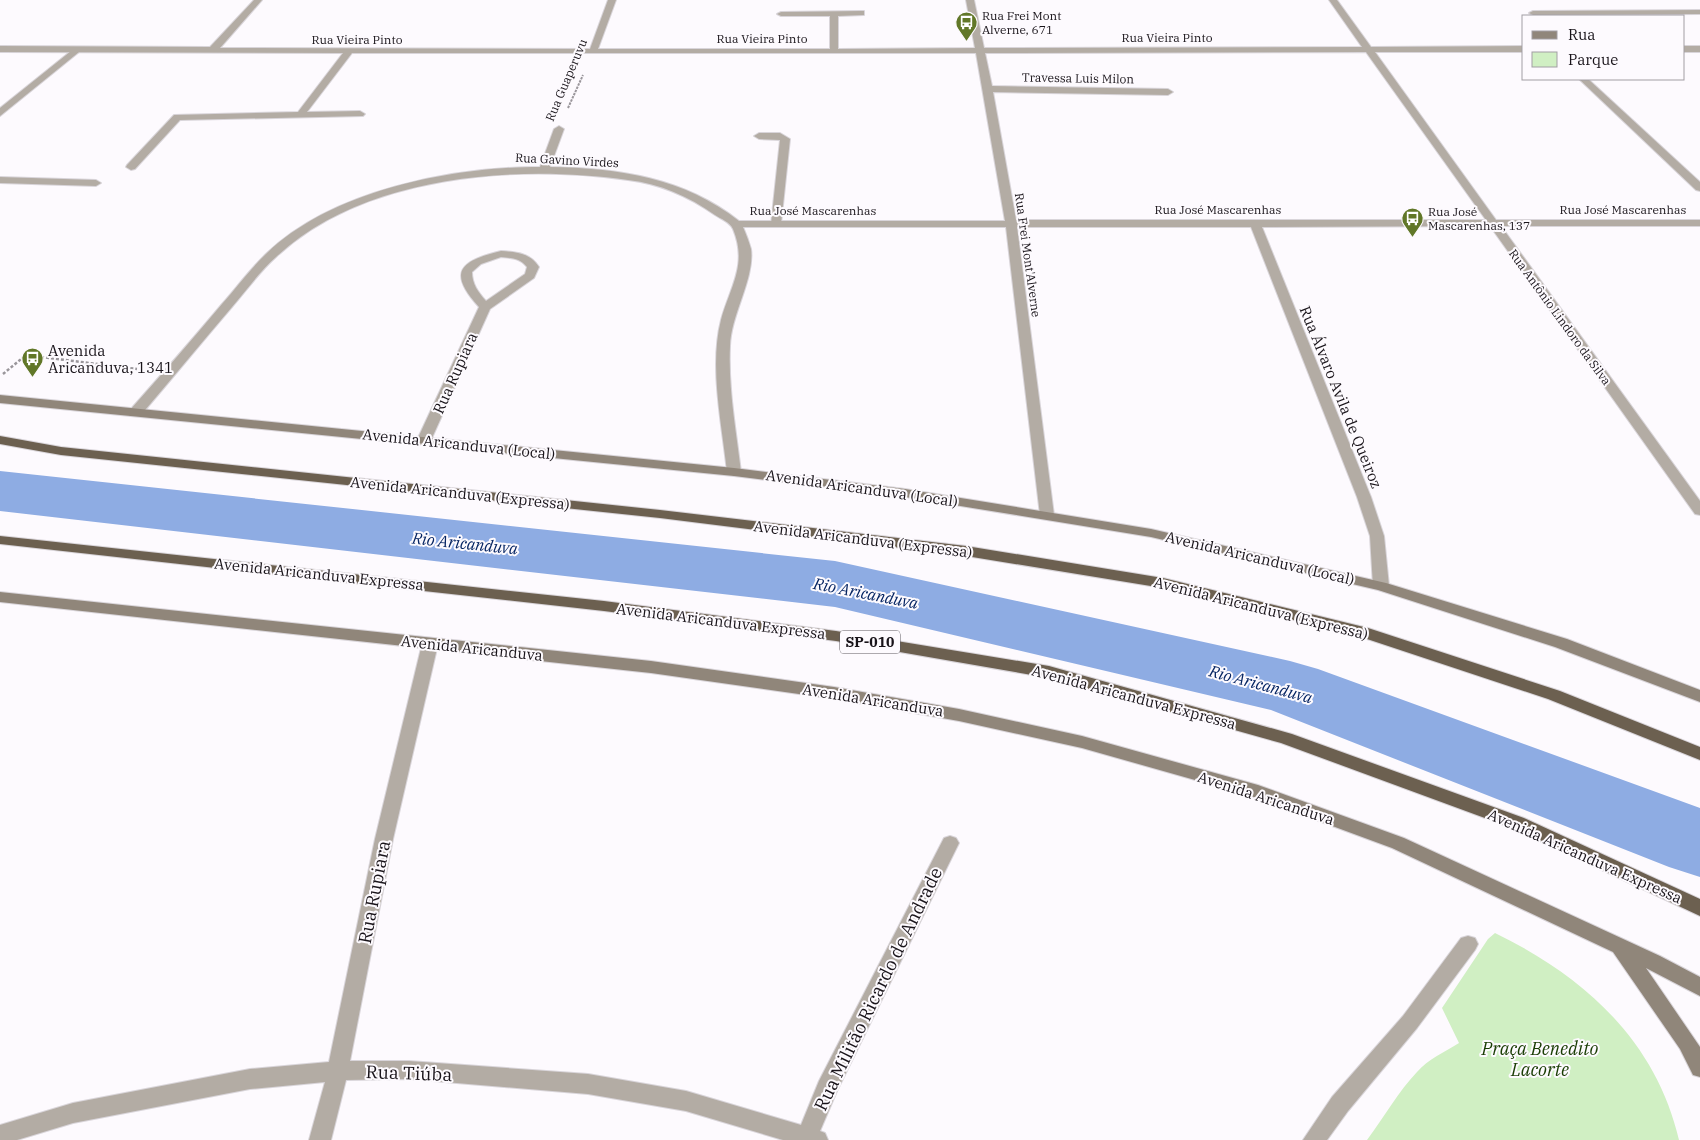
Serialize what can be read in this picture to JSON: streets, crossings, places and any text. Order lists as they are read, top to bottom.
{
  "streets": {
    "highway": ["Avenida Aricanduva (Expressa)", "Avenida Aricanduva Expressa", "SP-010"],
    "main road": ["Avenida Aricanduva (Local)", "Avenida Aricanduva"],
    "street": [
      "Rua Vieira Pinto",
      "Travessa Luis Milon",
      "Rua Guaperuvu",
      "Rua Gavino Virdes",
      "Rua José Mascarenhas",
      "Rua Frei Mont'Alverne",
      "Rua Antônio Lindoro da Silva",
      "Rua Rupiara",
      "Rua Álvaro Avila de Queiroz",
      "Rua Militão Ricardo de Andrade",
      "Rua Tiúba"
    ]
  },
  "crossings": [
    ["Rua Vieira Pinto", "Rua Guaperuvu"],
    ["Rua Vieira Pinto", "Rua Frei Mont'Alverne"],
    ["Rua Vieira Pinto", "Rua Antônio Lindoro da Silva"],
    ["Travessa Luis Milon", "Rua Frei Mont'Alverne"],
    ["Rua Guaperuvu", "Rua Gavino Virdes"],
    ["Rua Gavino Virdes", "Rua José Mascarenhas"],
    ["Rua Gavino Virdes", "Avenida Aricanduva (Local)"],
    ["Rua José Mascarenhas", "Rua Frei Mont'Alverne"],
    ["Rua José Mascarenhas", "Rua Antônio Lindoro da Silva"],
    ["Rua José Mascarenhas", "Rua Álvaro Avila de Queiroz"],
    ["Rua Frei Mont'Alverne", "Avenida Aricanduva (Local)"],
    ["Rua Rupiara", "Avenida Aricanduva (Local)"],
    ["Rua Rupiara", "Avenida Aricanduva"],
    ["Rua Rupiara", "Rua Tiúba"],
    ["Rua Álvaro Avila de Queiroz", "Avenida Aricanduva (Local)"],
    ["Rua Militão Ricardo de Andrade", "Rua Tiúba"]
  ],
  "water": ["Rio Aricanduva"],
  "parks": ["Praça Benedito Lacorte"],
  "places": {
    "bus stop": ["Rua Frei Mont Alverne, 671", "Rua José Mascarenhas, 137", "Avenida Aricanduva, 1341"]
  },
  "legend": ["Rua", "Parque"]
}
